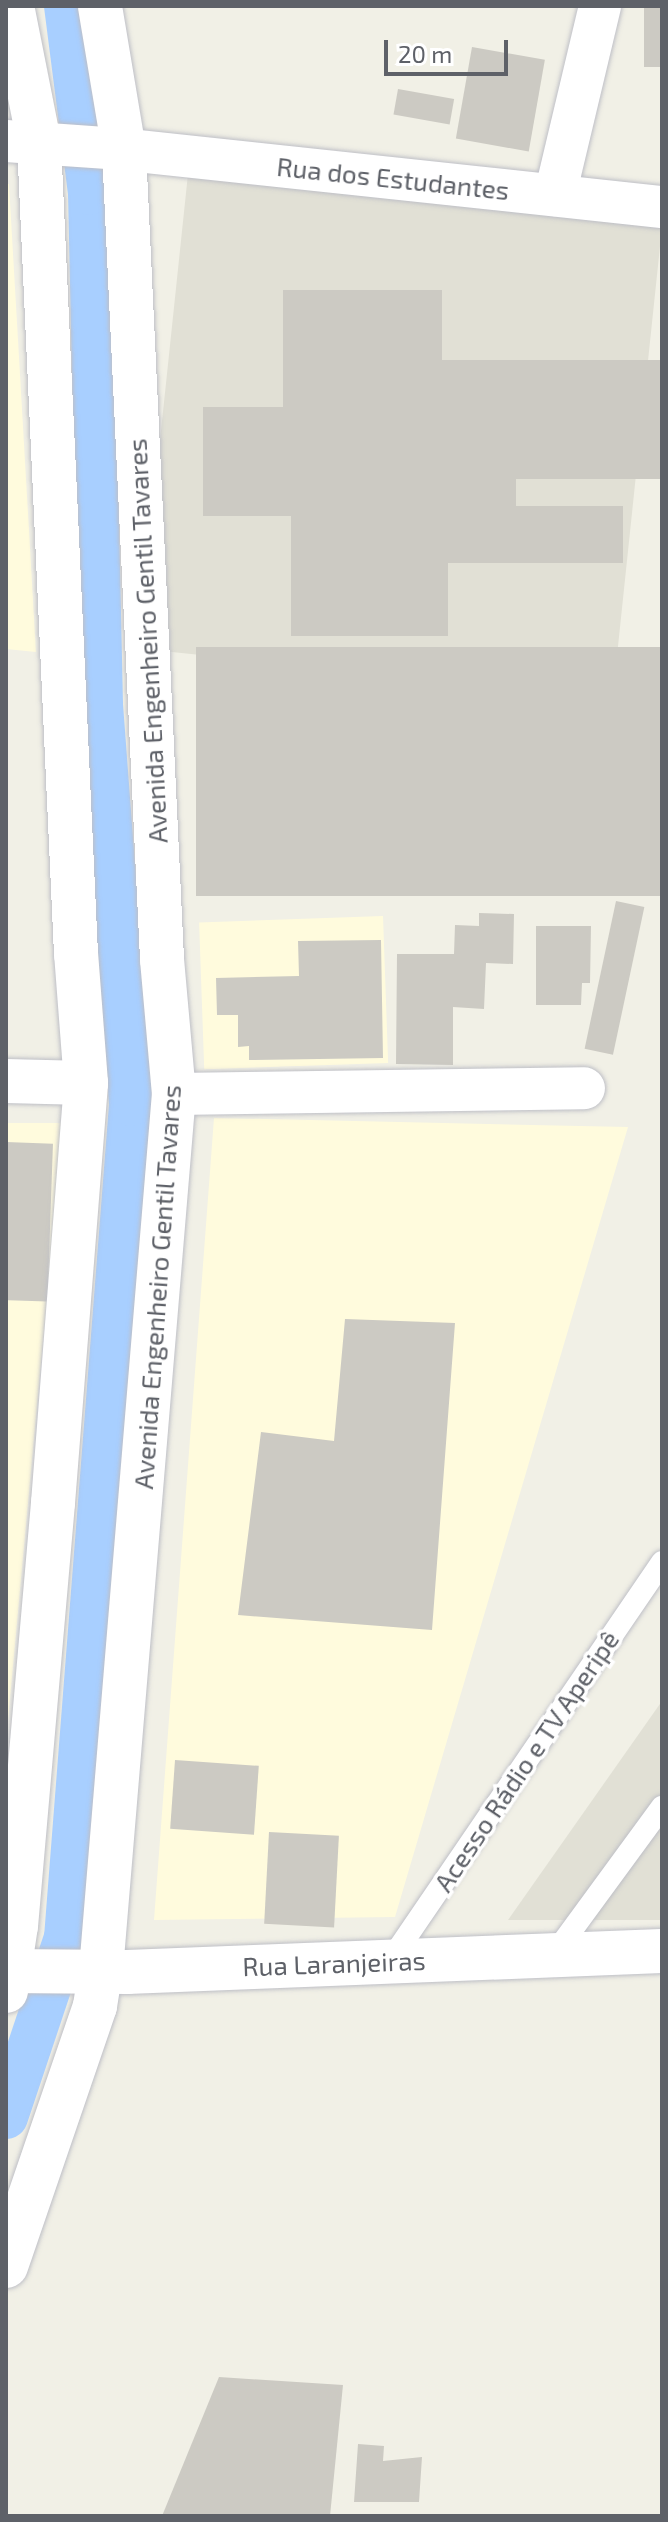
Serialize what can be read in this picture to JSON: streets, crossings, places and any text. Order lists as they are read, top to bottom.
{
  "streets": {
    "main road": ["Avenida Engenheiro Gentil Tavares", "Rua Laranjeiras"],
    "street": ["Rua dos Estudantes"],
    "lane": ["Acesso Rádio e TV Aperipê"]
  },
  "crossings": [
    ["Rua dos Estudantes", "Avenida Engenheiro Gentil Tavares"],
    ["Avenida Engenheiro Gentil Tavares", "Rua Laranjeiras"],
    ["Acesso Rádio e TV Aperipê", "Rua Laranjeiras"]
  ],
  "scale_bar": "20 m"
}
